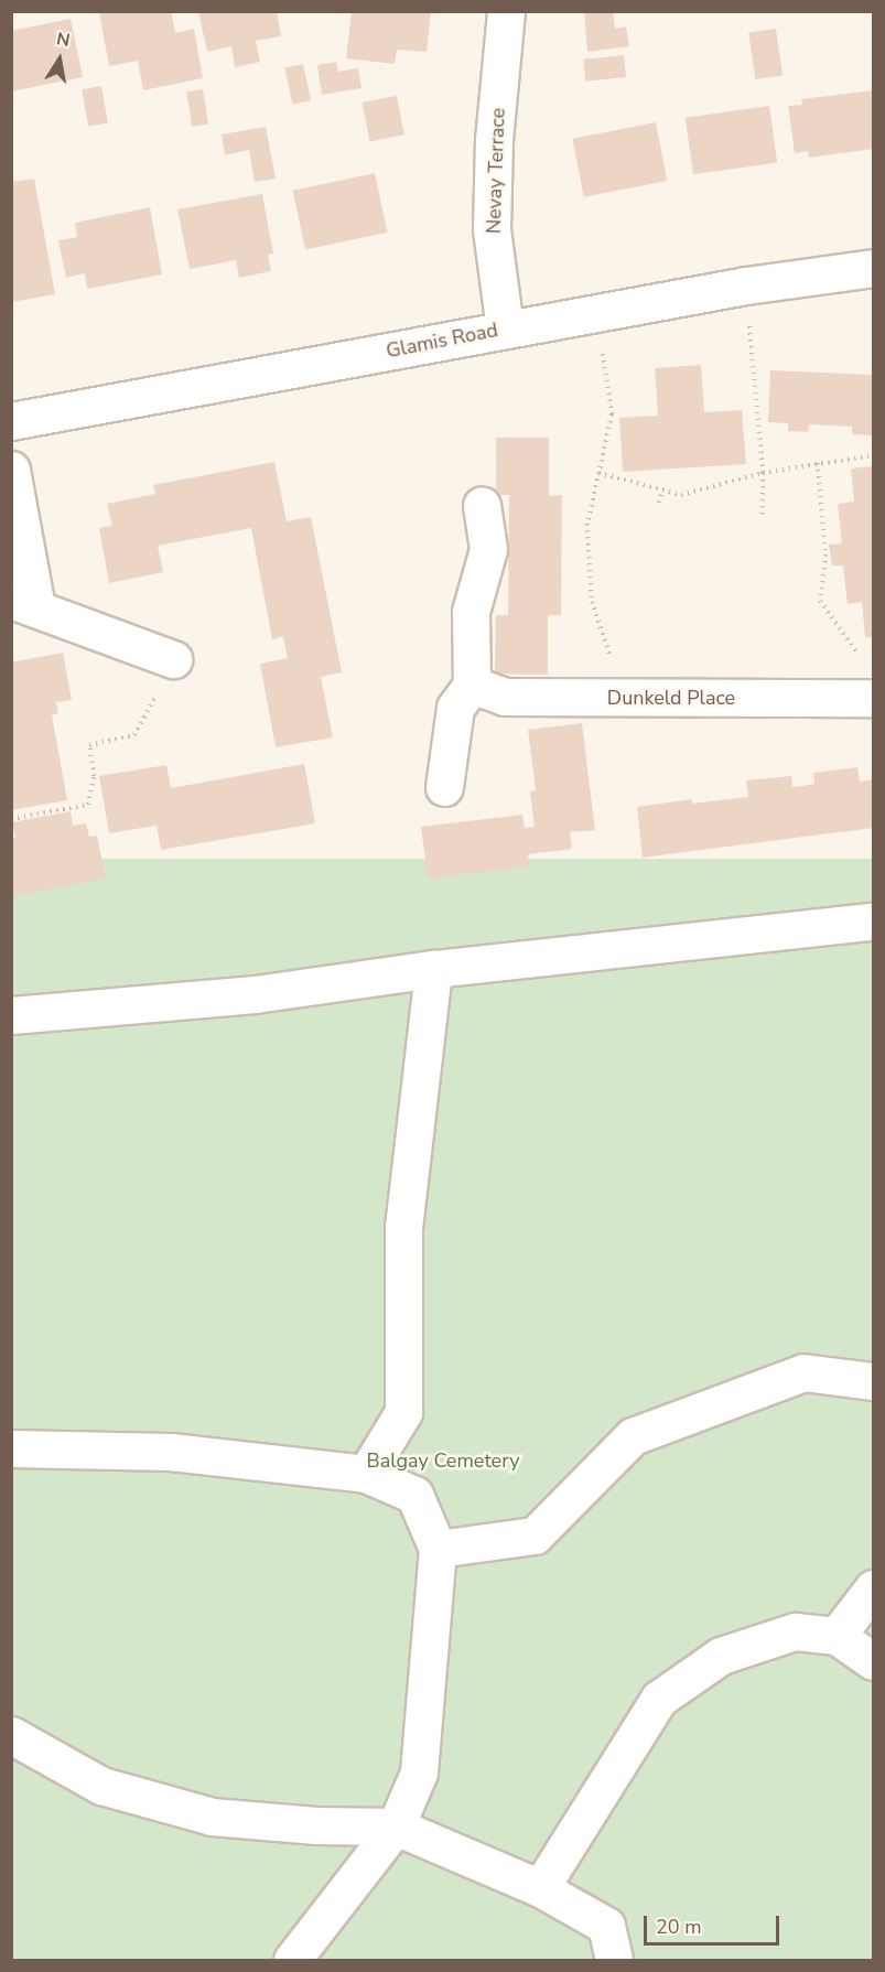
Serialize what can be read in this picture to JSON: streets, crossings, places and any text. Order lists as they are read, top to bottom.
{
  "streets": {
    "street": ["Nevay Terrace", "Glamis Road", "Dunkeld Place"]
  },
  "crossings": [
    ["Nevay Terrace", "Glamis Road"]
  ],
  "parks": ["Balgay Cemetery"],
  "scale_bar": "20 m",
  "north": "top"
}
